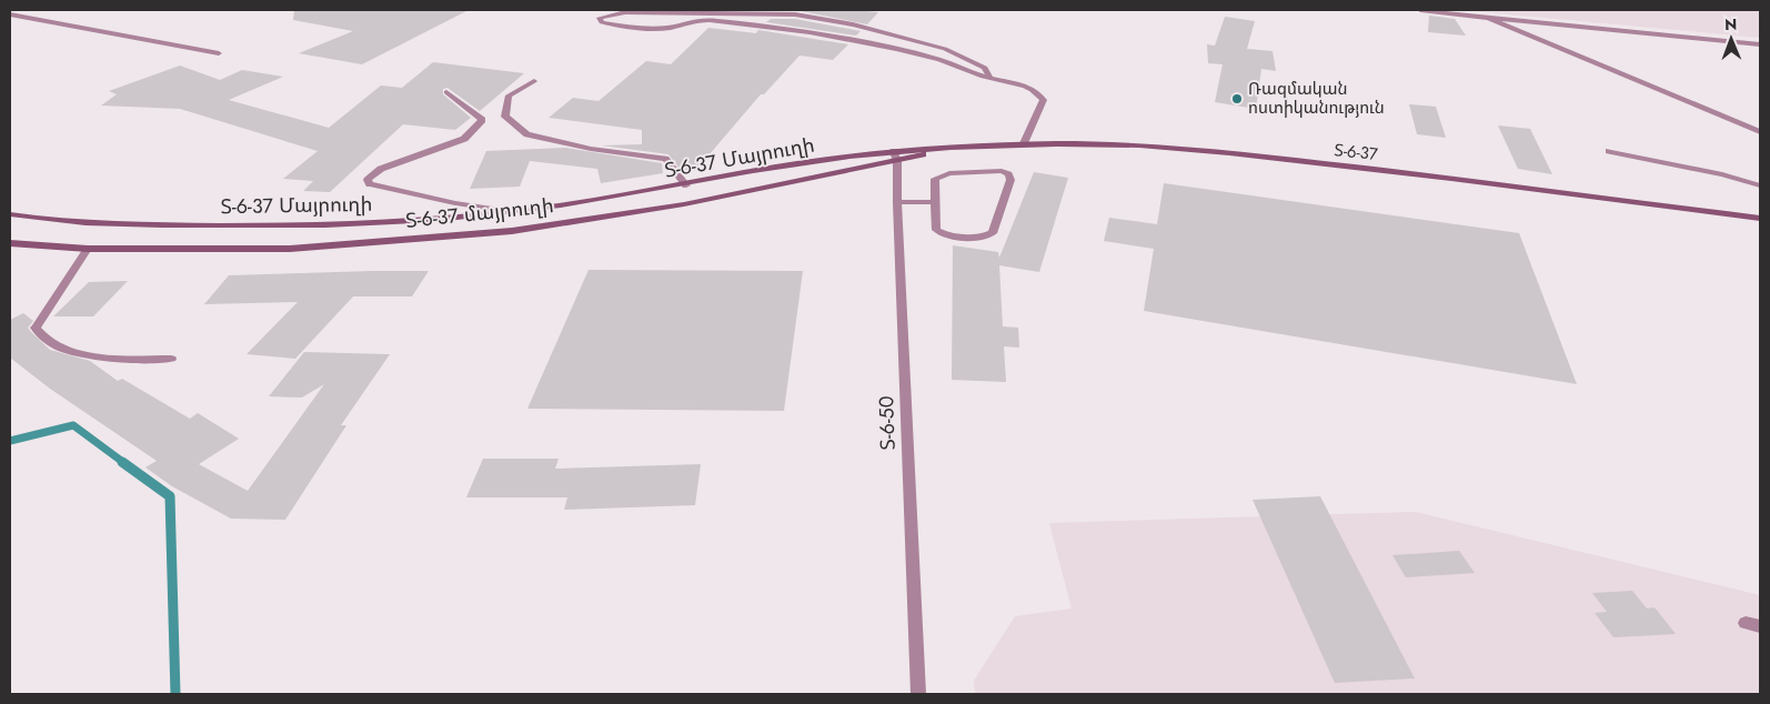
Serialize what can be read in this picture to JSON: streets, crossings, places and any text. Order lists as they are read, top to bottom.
{
  "streets": {
    "main road": ["Տ-6-37", "Տ-6-37 Մայրուղի", "Տ-6-37 մայրուղի"],
    "street": ["Տ-6-50"]
  },
  "crossings": [
    ["Տ-6-37", "Տ-6-37 մայրուղի"],
    ["Տ-6-37 Մայրուղի", "Տ-6-37 մայրուղի"],
    ["Տ-6-37 Մայրուղի", "Տ-6-50"],
    ["Տ-6-37 մայրուղի", "Տ-6-50"]
  ],
  "places": ["Ռազմական ոստիկանություն"],
  "north": "top"
}
